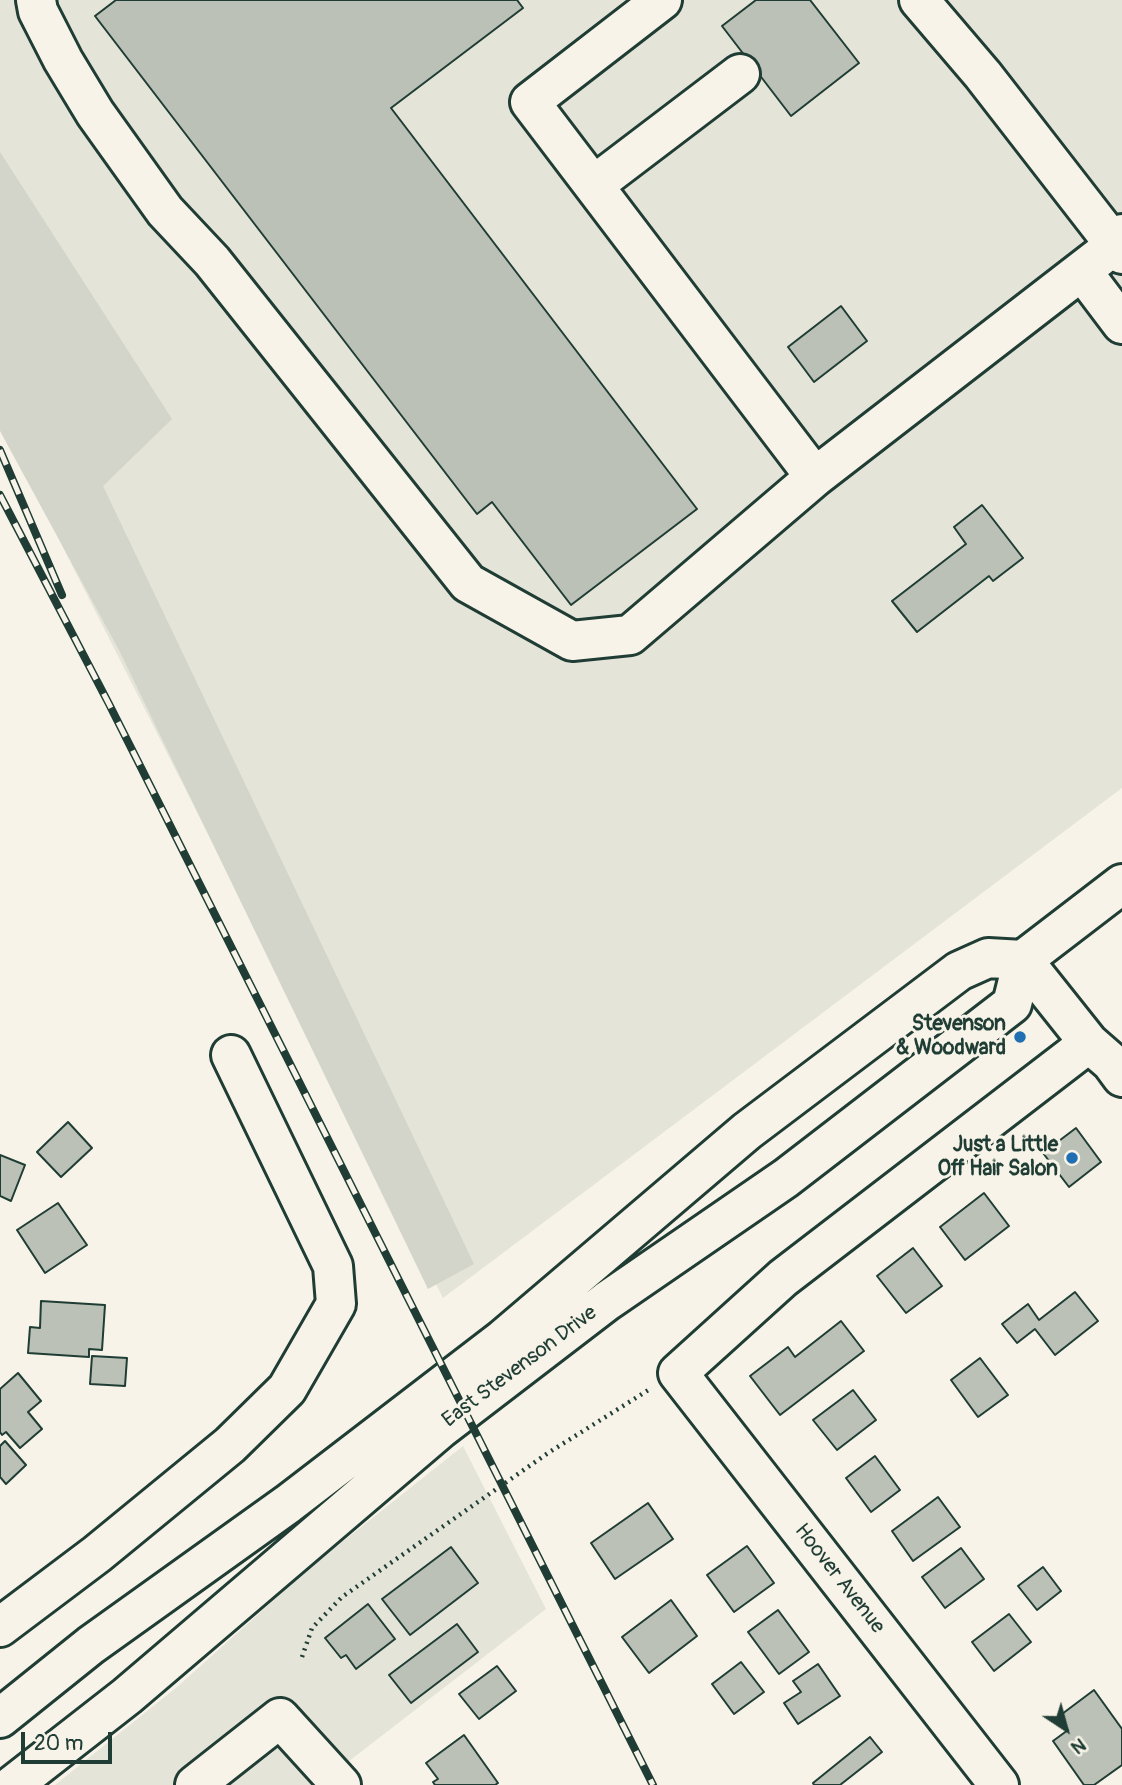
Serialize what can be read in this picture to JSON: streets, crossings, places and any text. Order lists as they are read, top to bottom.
{
  "streets": {
    "main road": ["East Stevenson Drive", "Hoover Avenue"]
  },
  "places": ["Stevenson & Woodward", "Just a Little Off Hair Salon"],
  "scale_bar": "20 m",
  "north": "bottom right"
}
